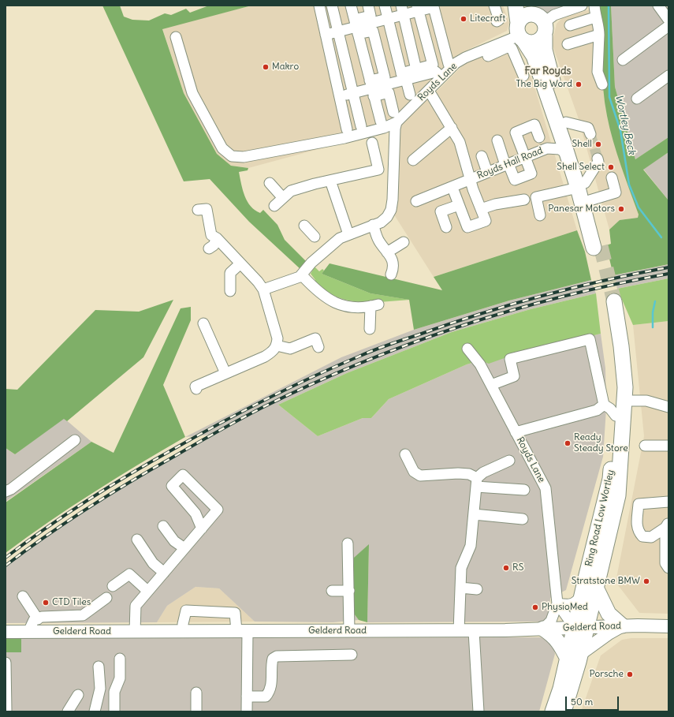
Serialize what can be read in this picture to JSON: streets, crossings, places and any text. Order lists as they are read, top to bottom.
{
  "streets": {
    "highway": ["Ring Road Low Wortley"],
    "main road": ["Gelderd Road"],
    "street": ["Royds Lane", "Royds Hall Road"]
  },
  "crossings": [
    ["Royds Lane", "Ring Road Low Wortley"],
    ["Royds Lane", "Gelderd Road"],
    ["Ring Road Low Wortley", "Gelderd Road"]
  ],
  "districts": ["Far Royds"],
  "water": ["Wortley Beck"],
  "places": [
    "Litecraft",
    "Makro",
    "The Big Word",
    "Shell",
    "Shell Select",
    "Panesar Motors",
    "Ready Steady Store",
    "RS",
    "Stratstone BMW",
    "CTD Tiles",
    "PhysioMed",
    "Porsche"
  ],
  "scale_bar": "50 m"
}
